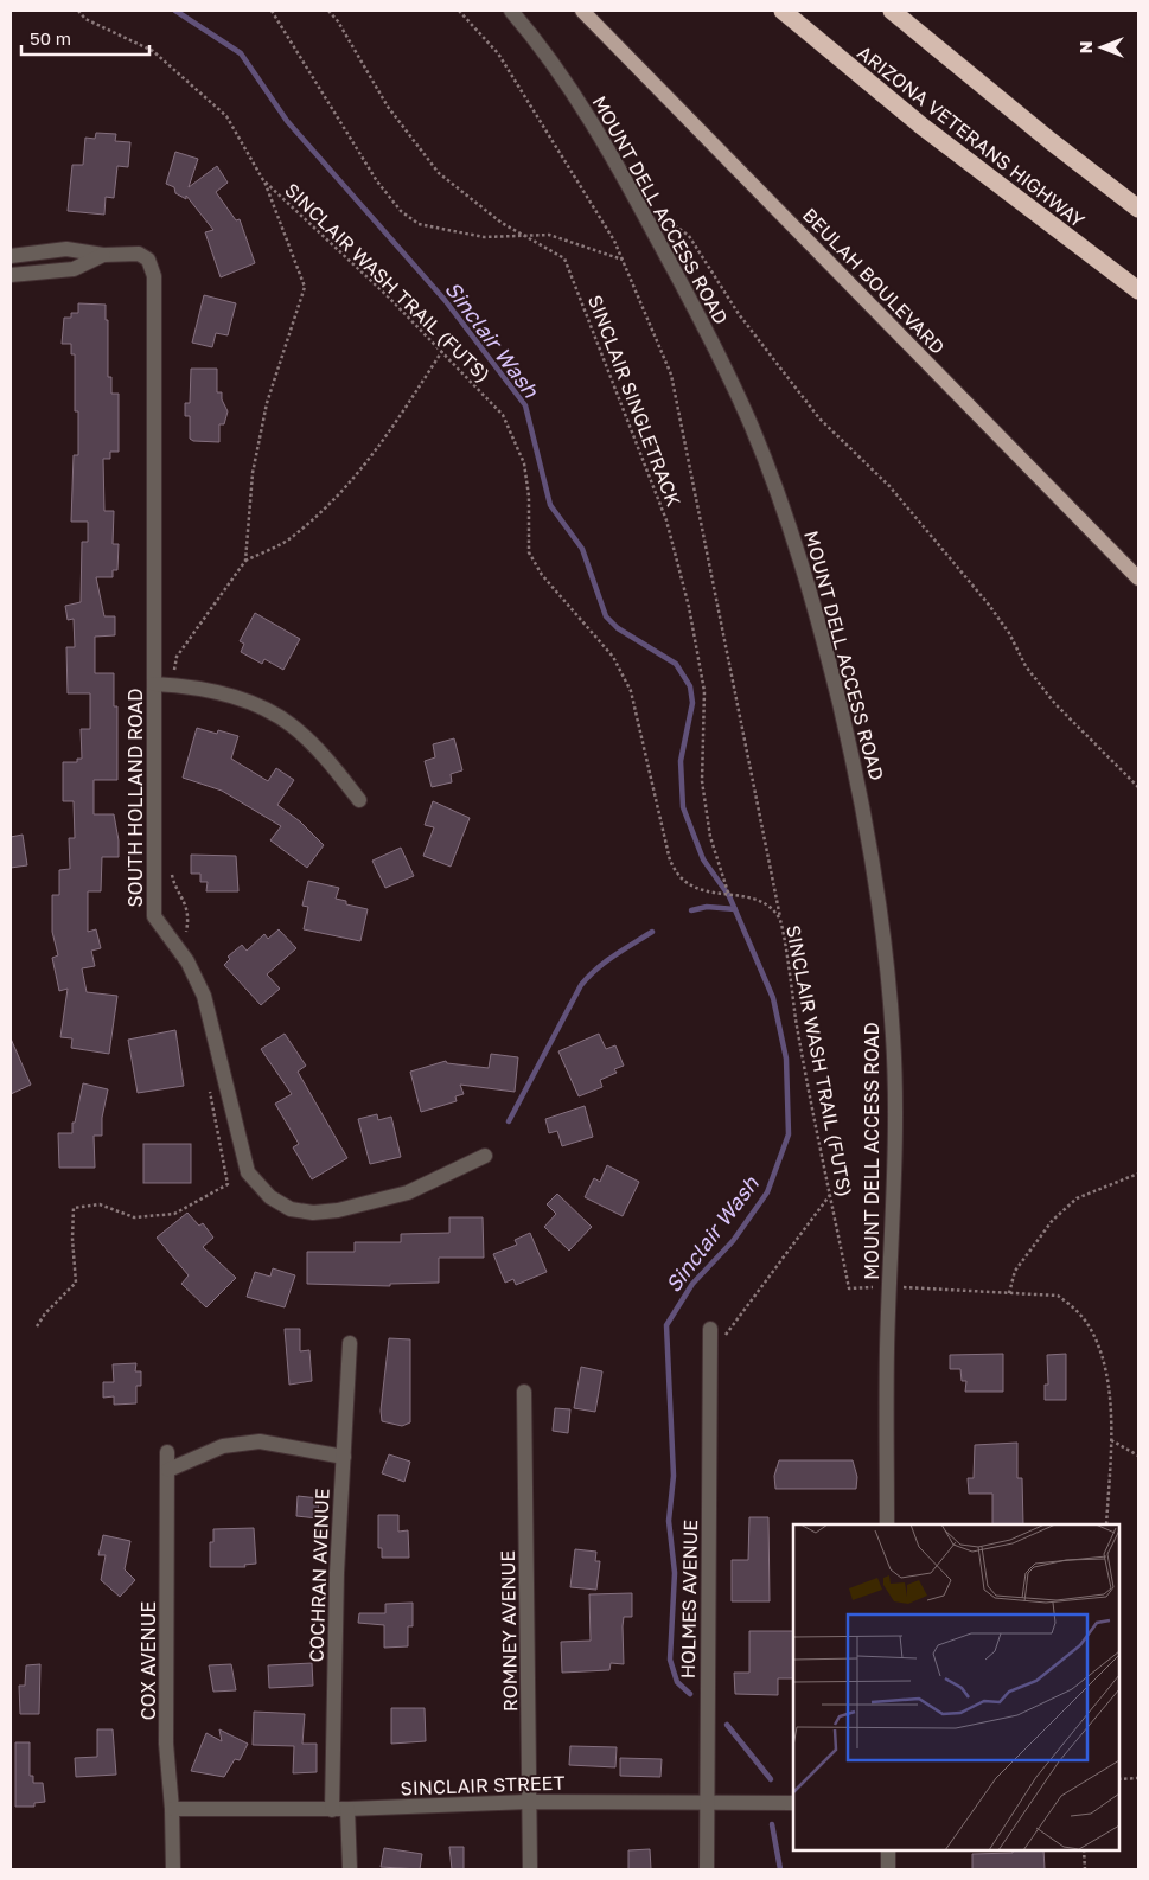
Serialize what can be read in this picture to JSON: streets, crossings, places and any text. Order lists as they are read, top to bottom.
{
  "streets": {
    "highway": ["ARIZONA VETERANS HIGHWAY"],
    "main road": ["BEULAH BOULEVARD"],
    "street": [
      "MOUNT DELL ACCESS ROAD",
      "SOUTH HOLLAND ROAD",
      "COCHRAN AVENUE",
      "HOLMES AVENUE",
      "ROMNEY AVENUE",
      "COX AVENUE",
      "SINCLAIR STREET"
    ],
    "path": ["SINCLAIR WASH TRAIL (FUTS)", "SINCLAIR SINGLETRACK"]
  },
  "crossings": [
    ["MOUNT DELL ACCESS ROAD", "SINCLAIR WASH TRAIL (FUTS)"],
    ["SINCLAIR WASH TRAIL (FUTS)", "SINCLAIR SINGLETRACK"],
    ["COCHRAN AVENUE", "SINCLAIR STREET"],
    ["HOLMES AVENUE", "SINCLAIR STREET"],
    ["ROMNEY AVENUE", "SINCLAIR STREET"],
    ["COX AVENUE", "SINCLAIR STREET"]
  ],
  "water": ["Sinclair Wash"],
  "scale_bar": "50 m",
  "north": "left"
}
